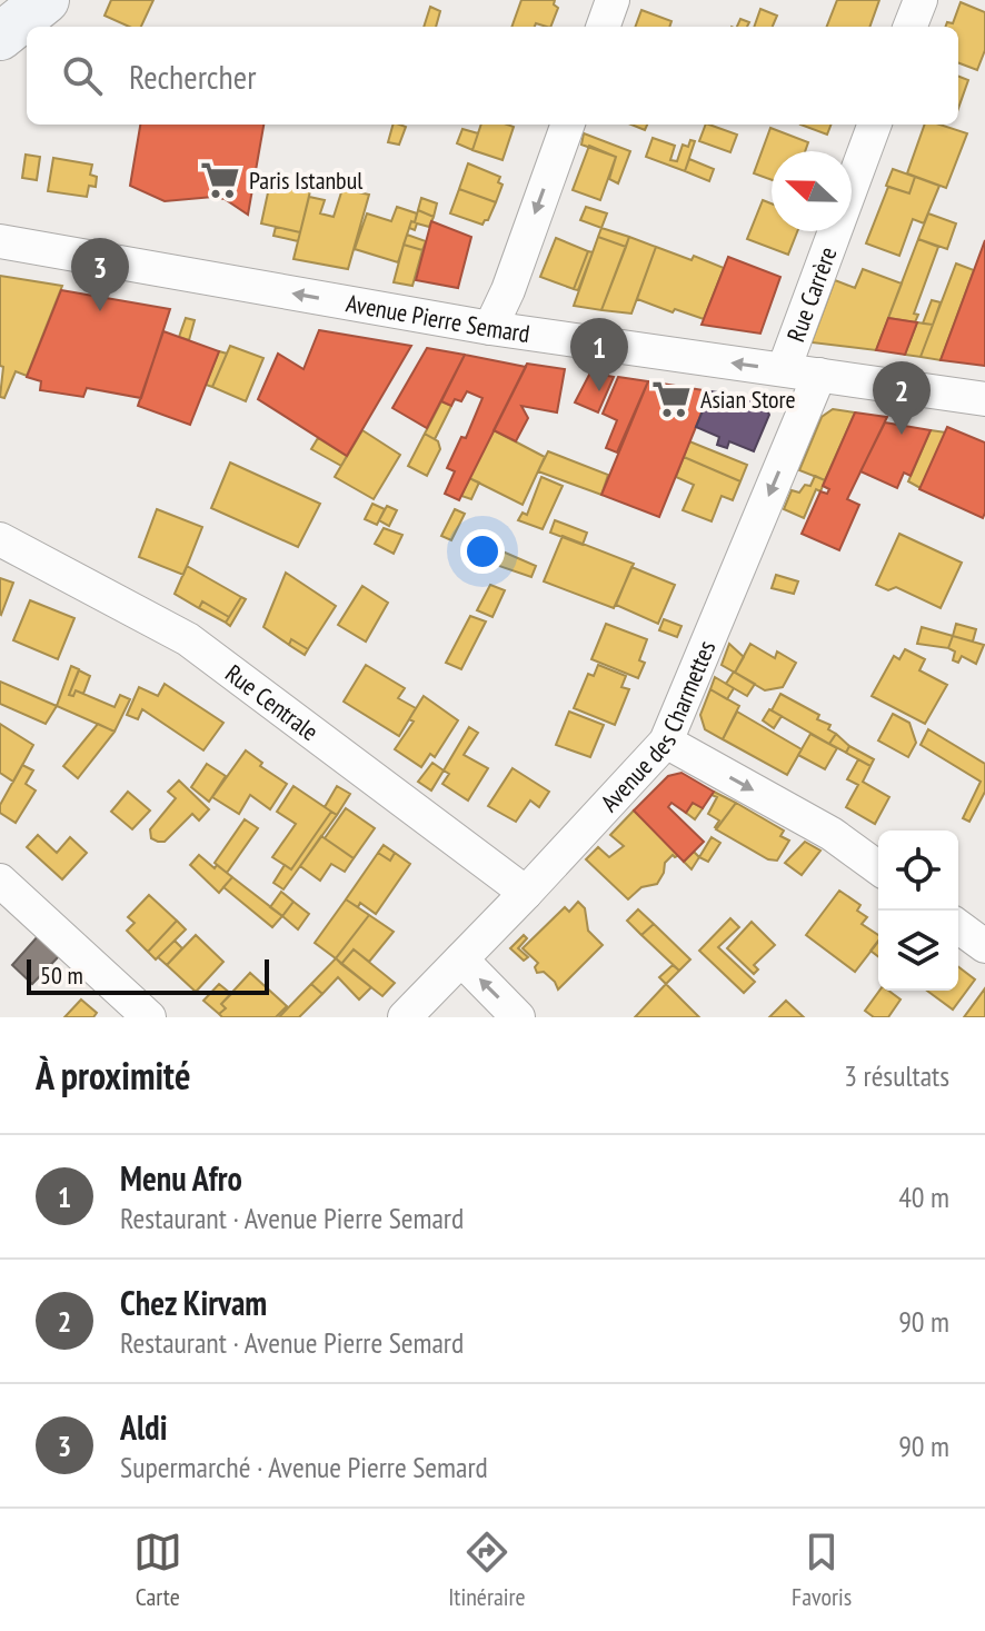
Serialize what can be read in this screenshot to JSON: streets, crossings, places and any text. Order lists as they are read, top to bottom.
{
  "streets": {
    "street": [
      "Rue Carrère",
      "Avenue Pierre Semard",
      "Rue Centrale",
      "Avenue des Charmettes"
    ]
  },
  "crossings": [
    ["Rue Carrère", "Avenue Pierre Semard"],
    ["Avenue Pierre Semard", "Avenue des Charmettes"],
    ["Rue Centrale", "Avenue des Charmettes"]
  ],
  "one_way": ["Avenue Pierre Semard", "Avenue des Charmettes"],
  "places": {
    "supermarket": ["Paris Istanbul", "Asian Store"]
  },
  "scale_bar": "50 m",
  "north": "left",
  "page": {
    "search": "Rechercher",
    "pins": ["3", "1", "2"],
    "scale": "50 m",
    "heading": ["À proximité", "3 résultats"],
    "list": [
      {
        "mark": "1",
        "name": "Menu Afro",
        "note": "Restaurant · Avenue Pierre Semard",
        "value": "40 m"
      },
      {
        "mark": "2",
        "name": "Chez Kirvam",
        "note": "Restaurant · Avenue Pierre Semard",
        "value": "90 m"
      },
      {
        "mark": "3",
        "name": "Aldi",
        "note": "Supermarché · Avenue Pierre Semard",
        "value": "90 m"
      }
    ],
    "nav": ["Carte", "Itinéraire", "Favoris"]
  }
}
